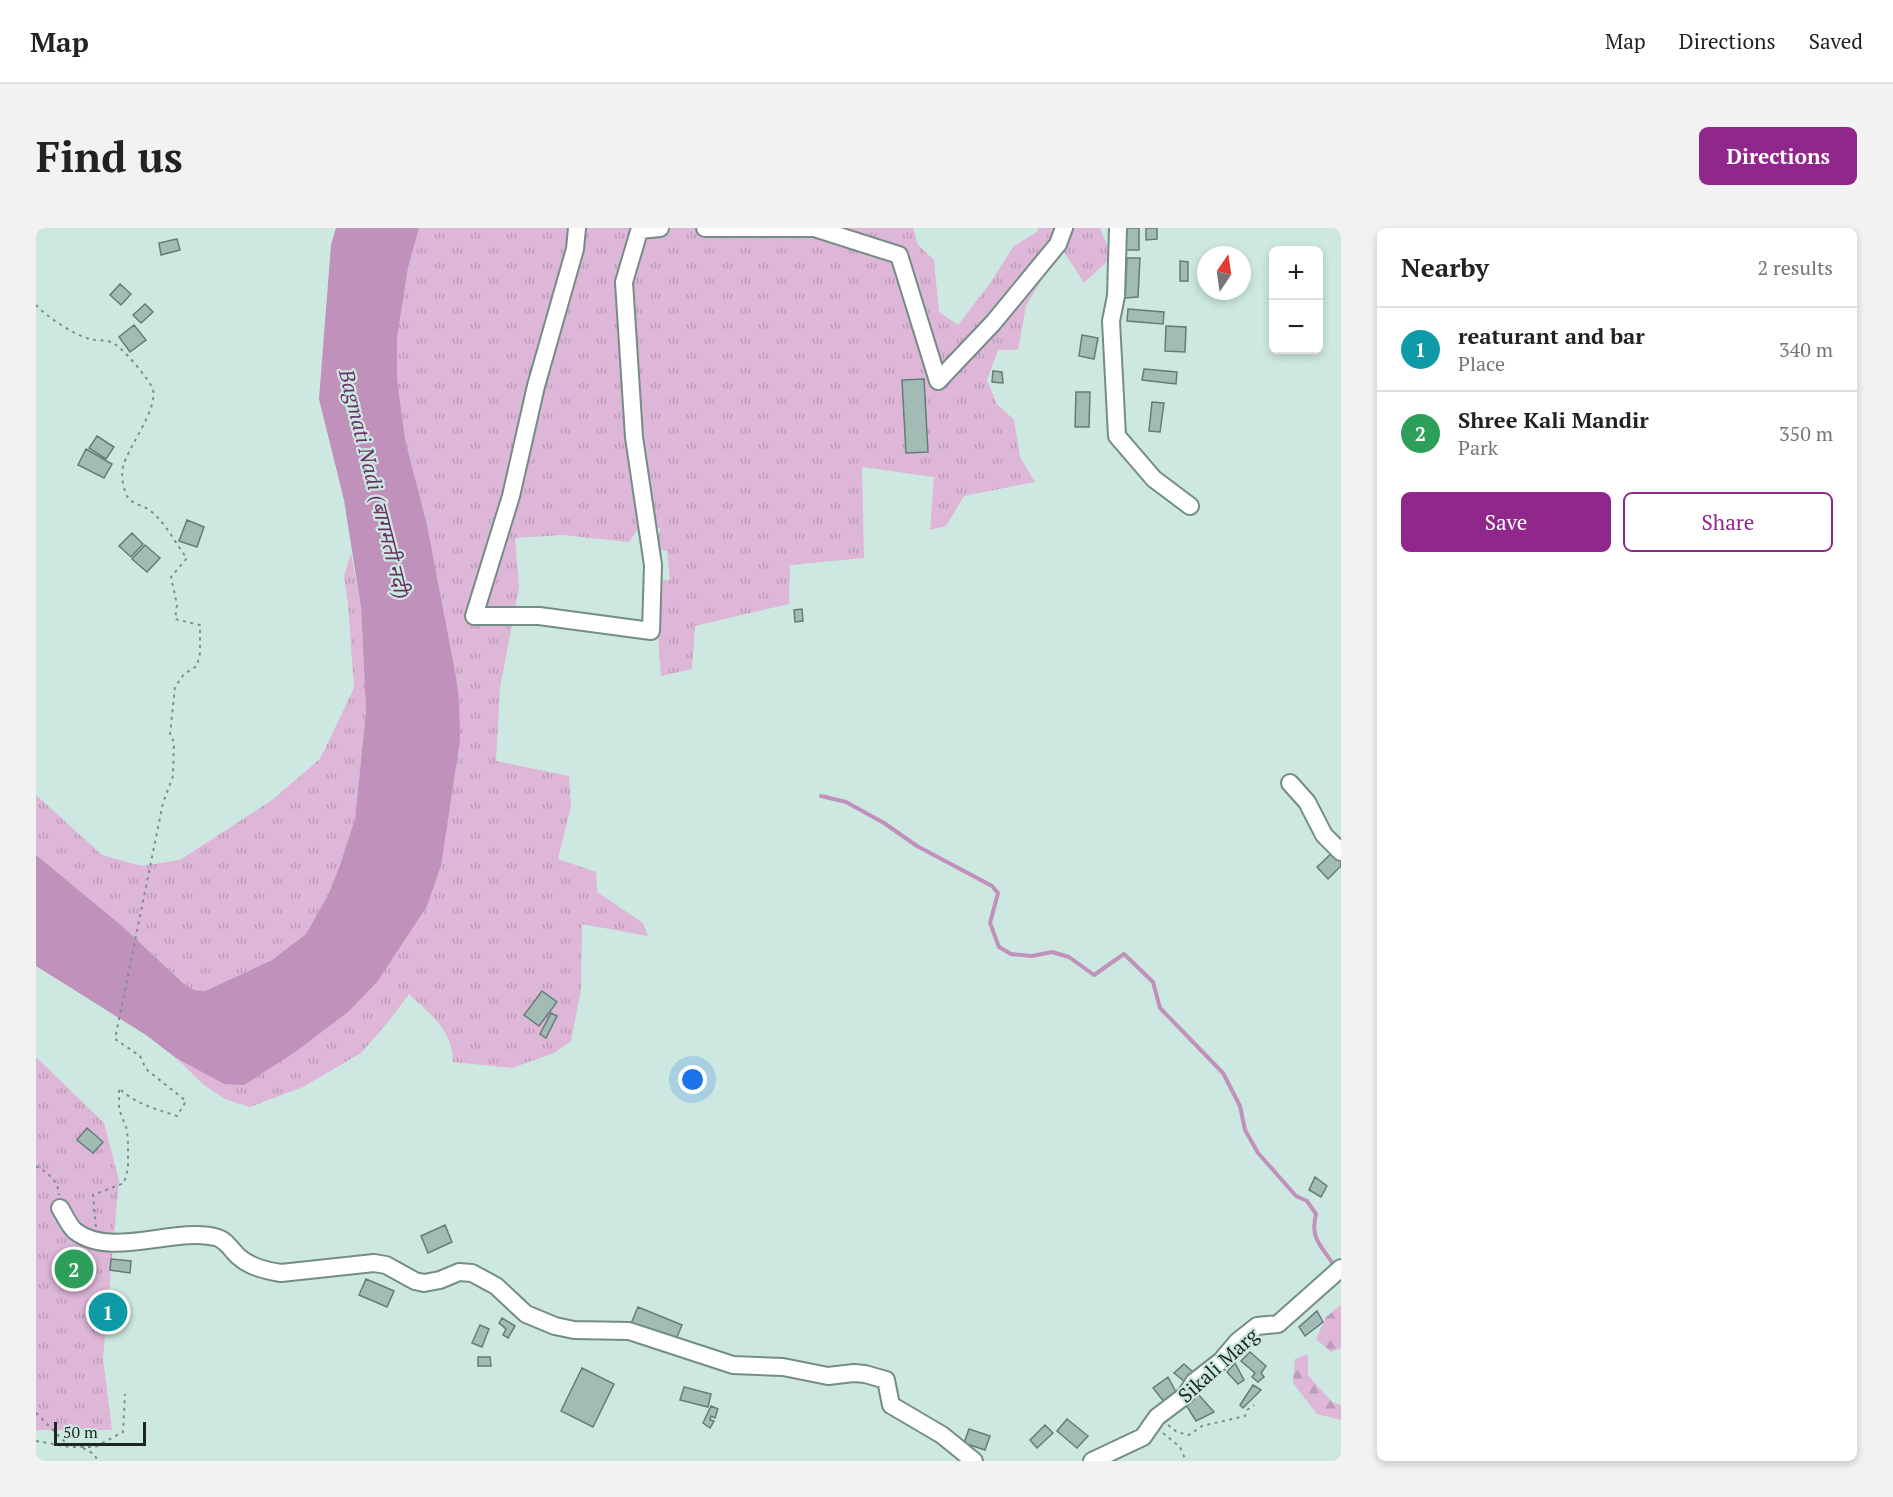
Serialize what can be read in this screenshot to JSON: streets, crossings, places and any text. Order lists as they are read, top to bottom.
{
  "streets": {
    "street": ["Sikali Marg"]
  },
  "water": ["Bagmati Nadi (बागमती नदी)"],
  "scale_bar": "50 m",
  "north": "top",
  "page": {
    "header": "Map",
    "nav": ["Map", "Directions", "Saved"],
    "buttons": [
      "Directions",
      ["Save", "Share"]
    ],
    "title": "Find us",
    "heading": ["Nearby", "2 results"],
    "map_buttons": ["+", "−"],
    "list": [
      {
        "mark": "1",
        "name": "reaturant and bar",
        "note": "Place",
        "value": "340 m"
      },
      {
        "mark": "2",
        "name": "Shree Kali Mandir",
        "note": "Park",
        "value": "350 m"
      }
    ],
    "pins": ["2", "1"],
    "scale": "50 m"
  }
}
